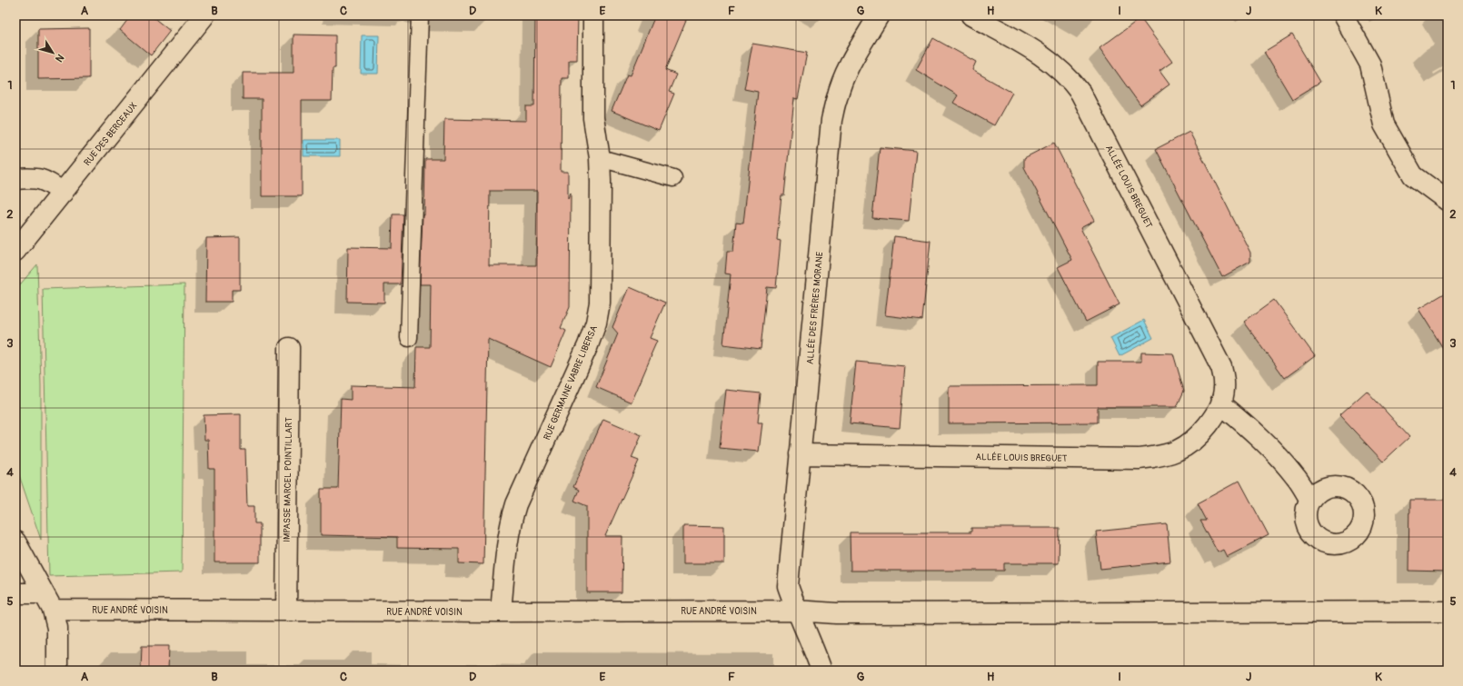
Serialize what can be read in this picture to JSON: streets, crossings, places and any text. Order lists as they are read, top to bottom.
{
  "streets": {
    "street": [
      "RUE DES BERCEAUX",
      "ALLÉE LOUIS BREGUET",
      "ALLÉE DES FRÈRES MORANE",
      "RUE GERMAINE VABRE LIBERSA",
      "IMPASSE MARCEL POINTILLART",
      "RUE ANDRÉ VOISIN"
    ]
  },
  "crossings": [
    ["ALLÉE LOUIS BREGUET", "ALLÉE DES FRÈRES MORANE"],
    ["ALLÉE DES FRÈRES MORANE", "RUE ANDRÉ VOISIN"],
    ["RUE GERMAINE VABRE LIBERSA", "RUE ANDRÉ VOISIN"],
    ["IMPASSE MARCEL POINTILLART", "RUE ANDRÉ VOISIN"]
  ],
  "north": "bottom right",
  "grid": {
    "columns": [
      "A",
      "B",
      "C",
      "D",
      "E",
      "F",
      "G",
      "H",
      "I",
      "J",
      "K"
    ],
    "rows": [
      "1",
      "2",
      "3",
      "4",
      "5"
    ]
  }
}
